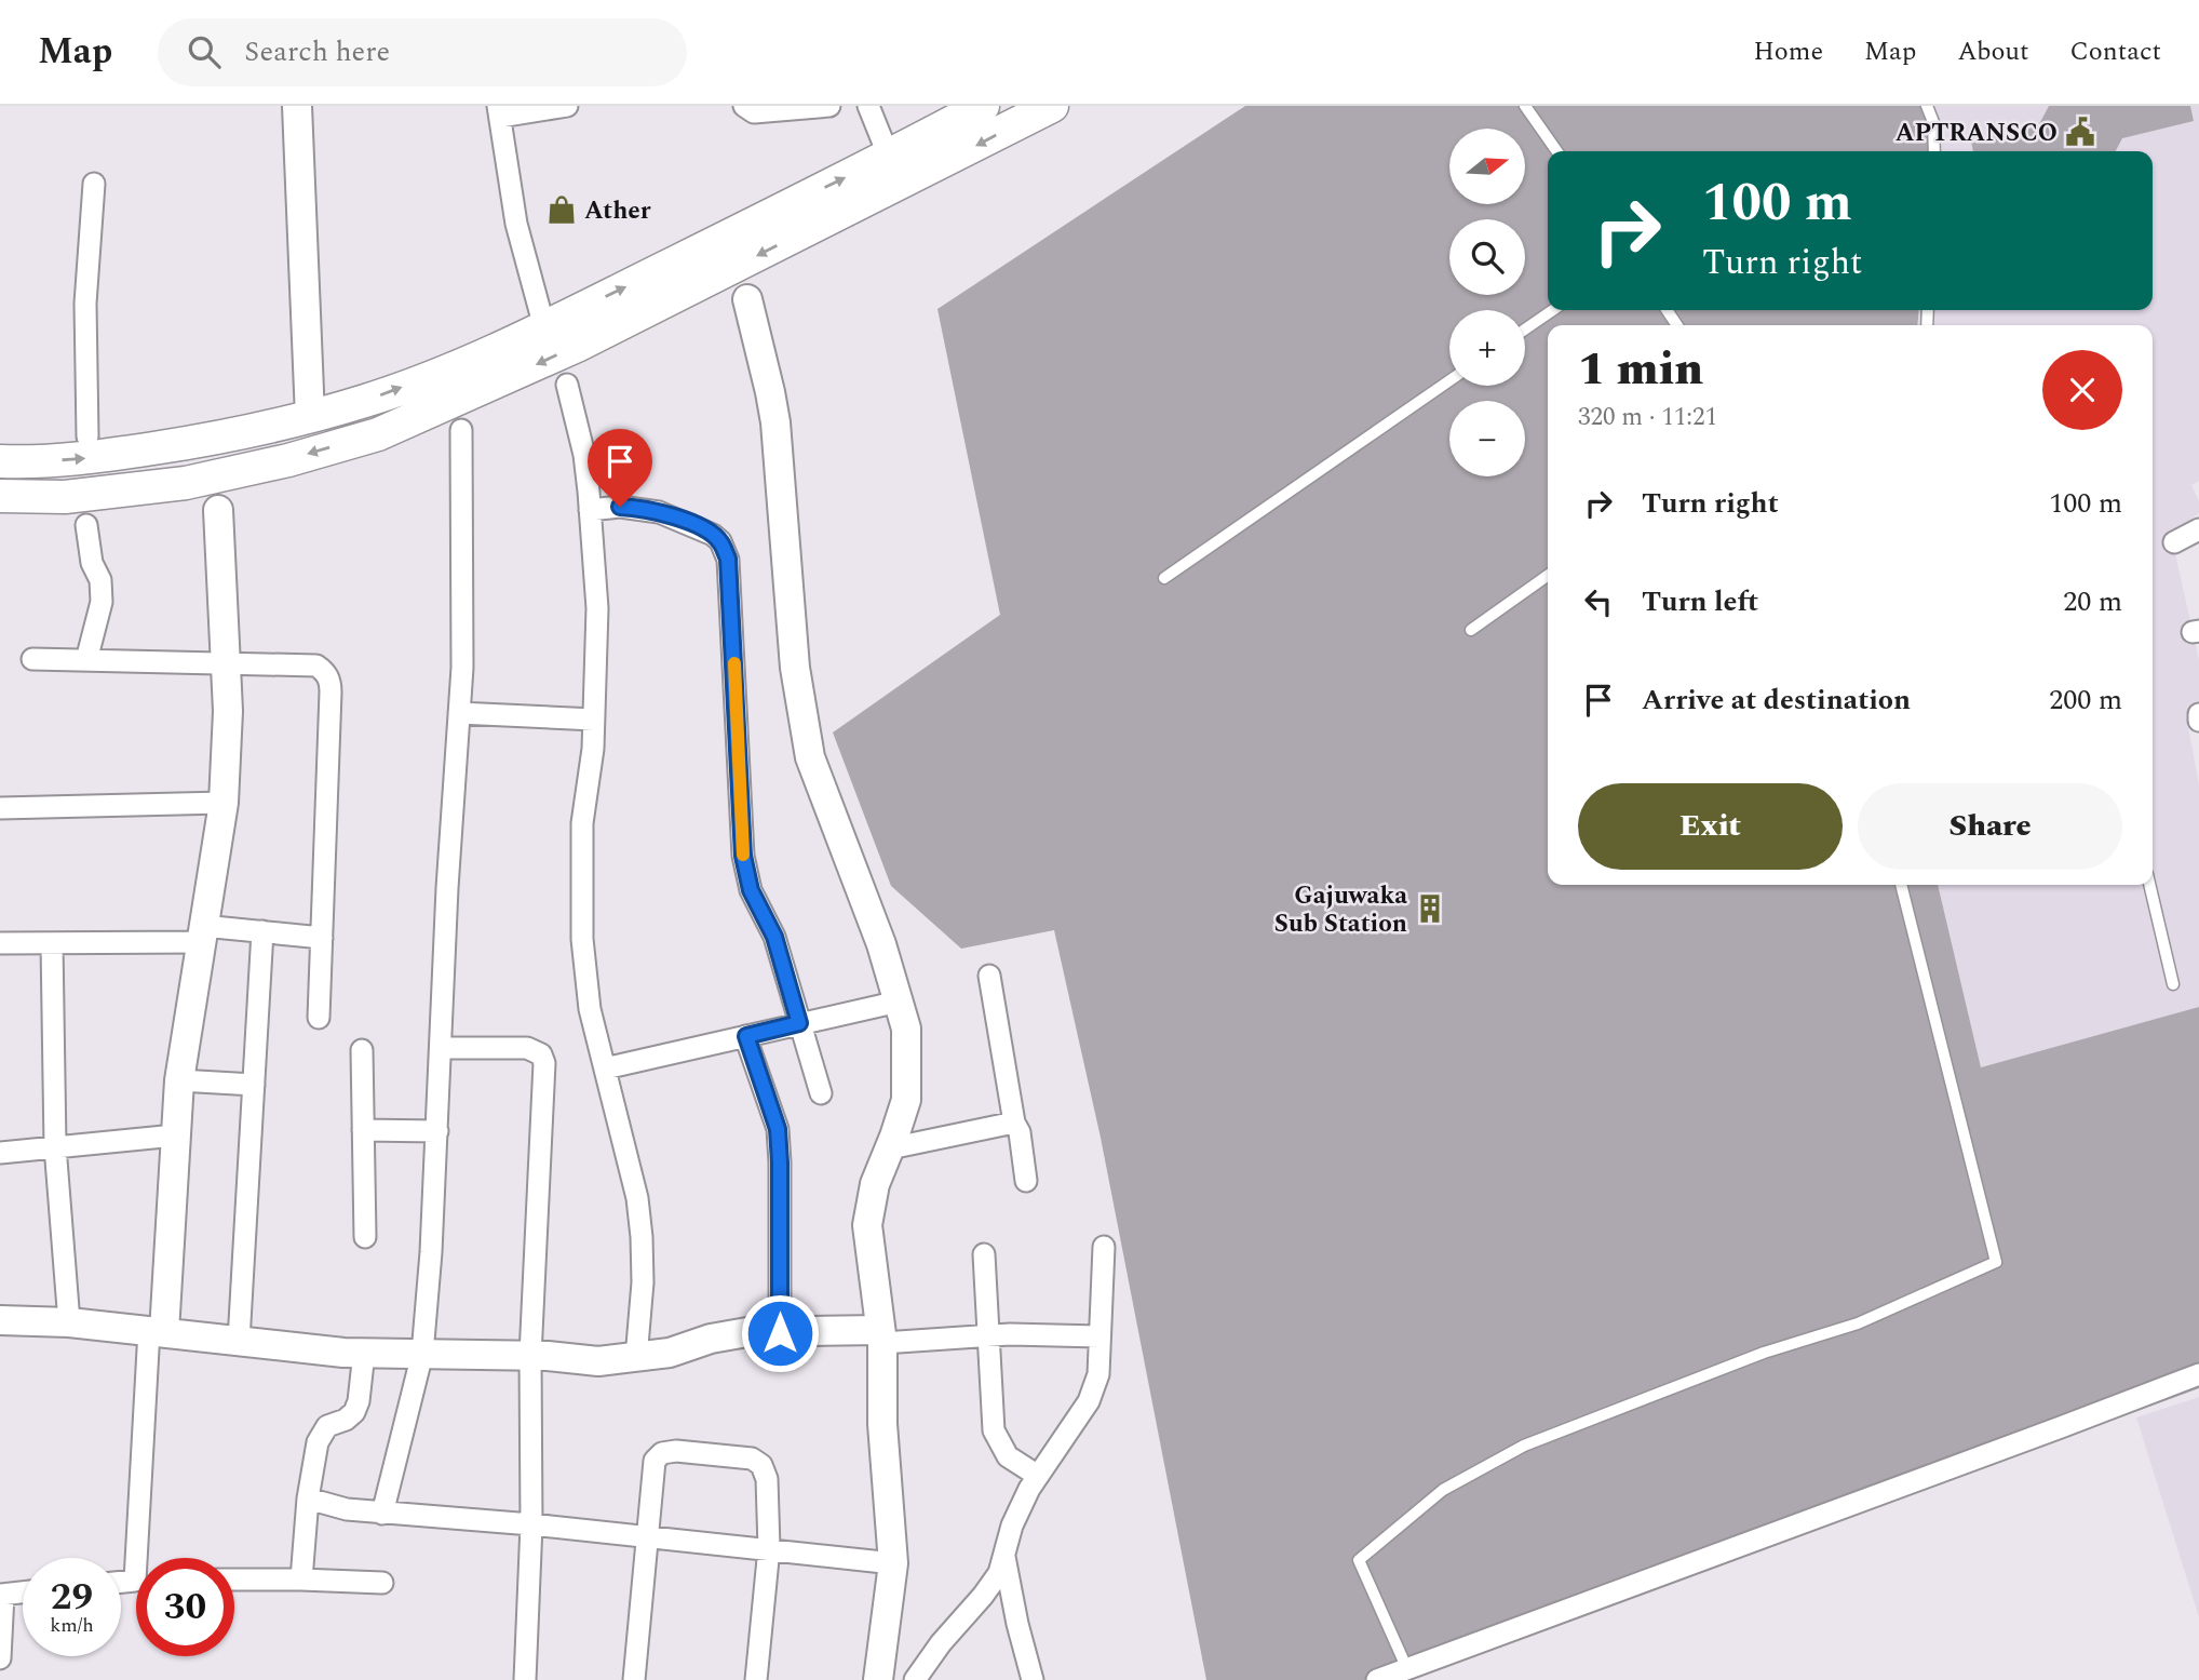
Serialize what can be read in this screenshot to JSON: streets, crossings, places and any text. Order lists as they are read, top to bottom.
{
  "places": {
    "public building": ["APTRANSCO"],
    "shop": ["Ather"],
    "building": ["Gajuwaka Sub Station"]
  },
  "north": "right",
  "page": {
    "header": "Map",
    "search": "Search here",
    "nav": [
      "Home",
      "Map",
      "About",
      "Contact"
    ],
    "map_buttons": ["+", "−"],
    "turn": ["100 m", "Turn right"],
    "heading": ["1 min", "320 m · 11:21"],
    "list": [
      {
        "name": "Turn right",
        "value": "100 m"
      },
      {
        "name": "Turn left",
        "value": "20 m"
      },
      {
        "name": "Arrive at destination",
        "value": "200 m"
      }
    ],
    "buttons": ["Exit", "Share"],
    "speed": "29 km/h",
    "limit": "30"
  }
}
